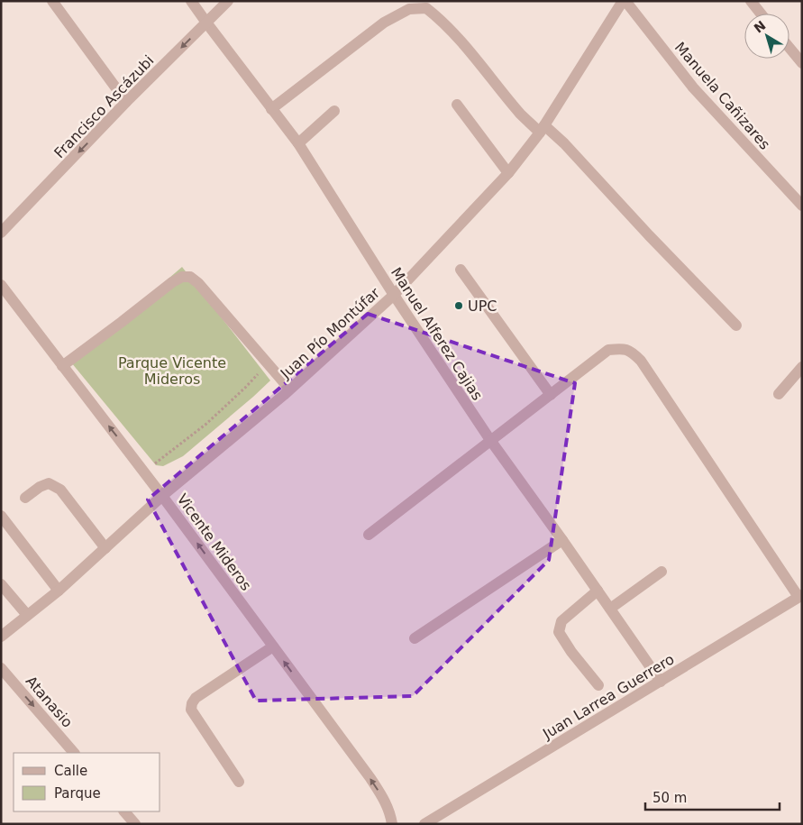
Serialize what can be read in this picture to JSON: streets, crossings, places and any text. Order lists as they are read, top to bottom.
{
  "streets": {
    "street": [
      "Manuela Cañizares",
      "Francisco Ascázubi",
      "Juan Pío Montúfar",
      "Manuel Alferez Cajias",
      "Vicente Mideros",
      "Juan Larrea Guerrero",
      "Atanasio"
    ]
  },
  "crossings": [
    ["Manuela Cañizares", "Juan Pío Montúfar"],
    ["Francisco Ascázubi", "Manuel Alferez Cajias"],
    ["Juan Pío Montúfar", "Manuel Alferez Cajias"],
    ["Juan Pío Montúfar", "Vicente Mideros"],
    ["Manuel Alferez Cajias", "Juan Larrea Guerrero"]
  ],
  "one_way": ["Francisco Ascázubi", "Vicente Mideros", "Atanasio"],
  "parks": ["Parque Vicente Mideros"],
  "places": ["UPC"],
  "legend": ["Calle", "Parque"],
  "scale_bar": "50 m",
  "north": "top left"
}
